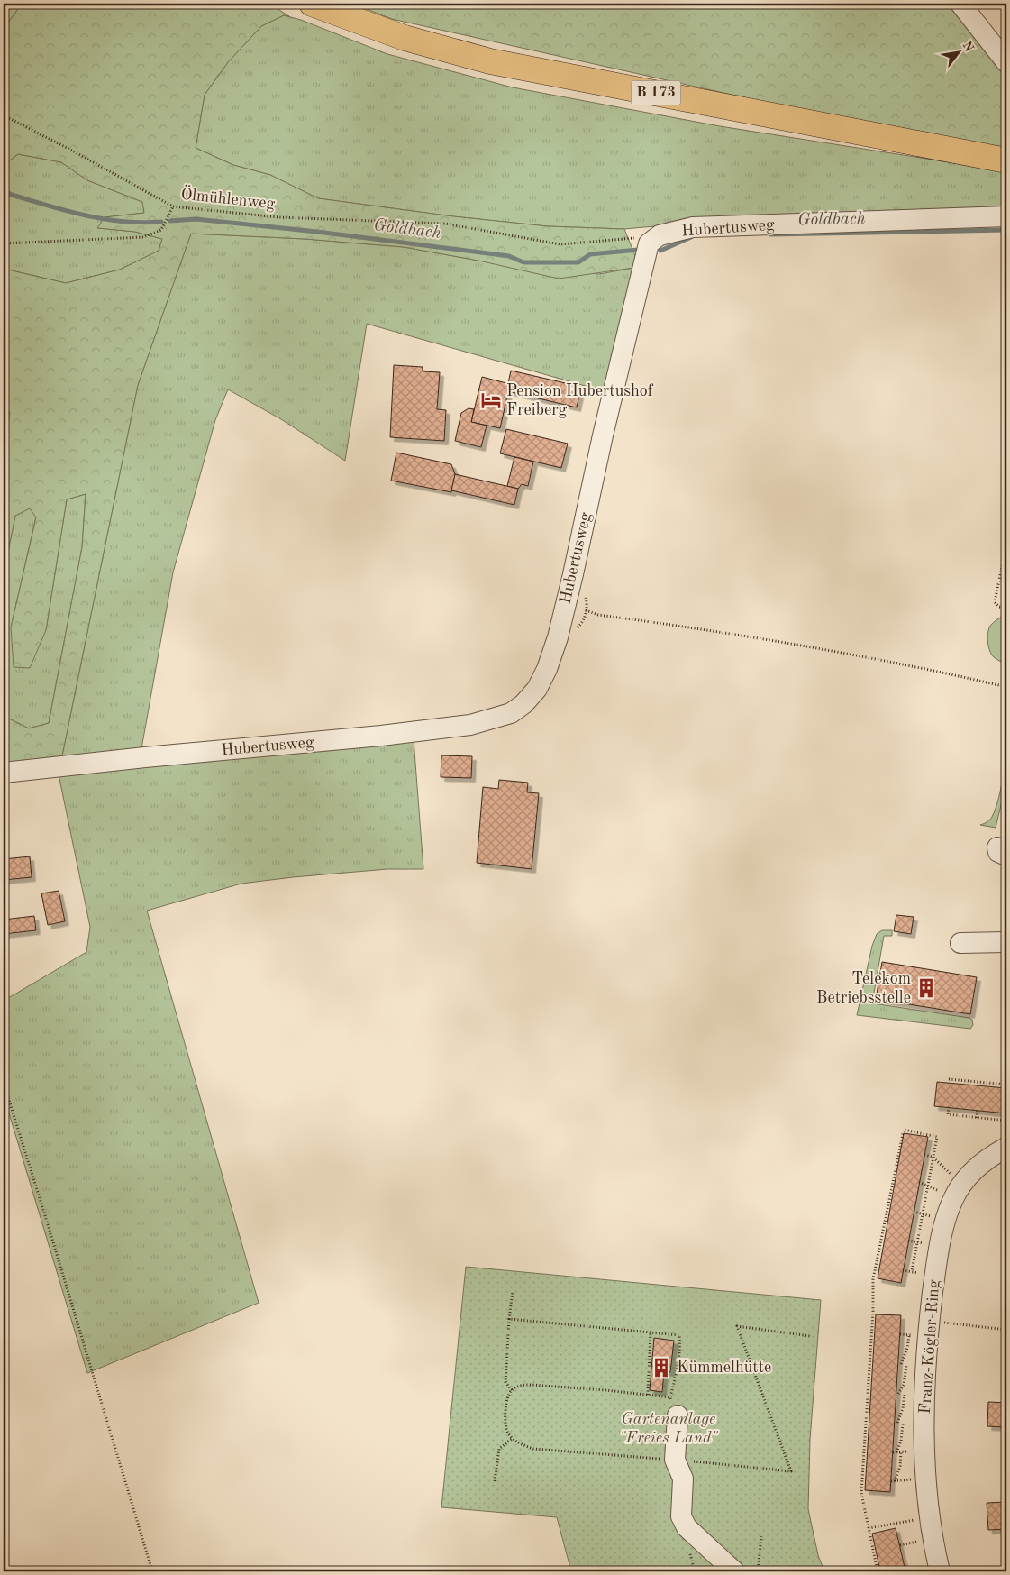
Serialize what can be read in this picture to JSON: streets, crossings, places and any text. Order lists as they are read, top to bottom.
{
  "streets": {
    "main road": ["B 173"],
    "street": ["Hubertusweg", "Franz-Kögler-Ring"],
    "path": ["Ölmühlenweg"]
  },
  "crossings": [
    ["Ölmühlenweg", "Hubertusweg"]
  ],
  "water": ["Goldbach"],
  "parks": ["Gartenanlage \"Freies Land\""],
  "places": {
    "hotel": ["Pension Hubertushof Freiberg"],
    "building": ["Telekom Betriebsstelle", "Kümmelhütte"]
  },
  "north": "top right"
}
